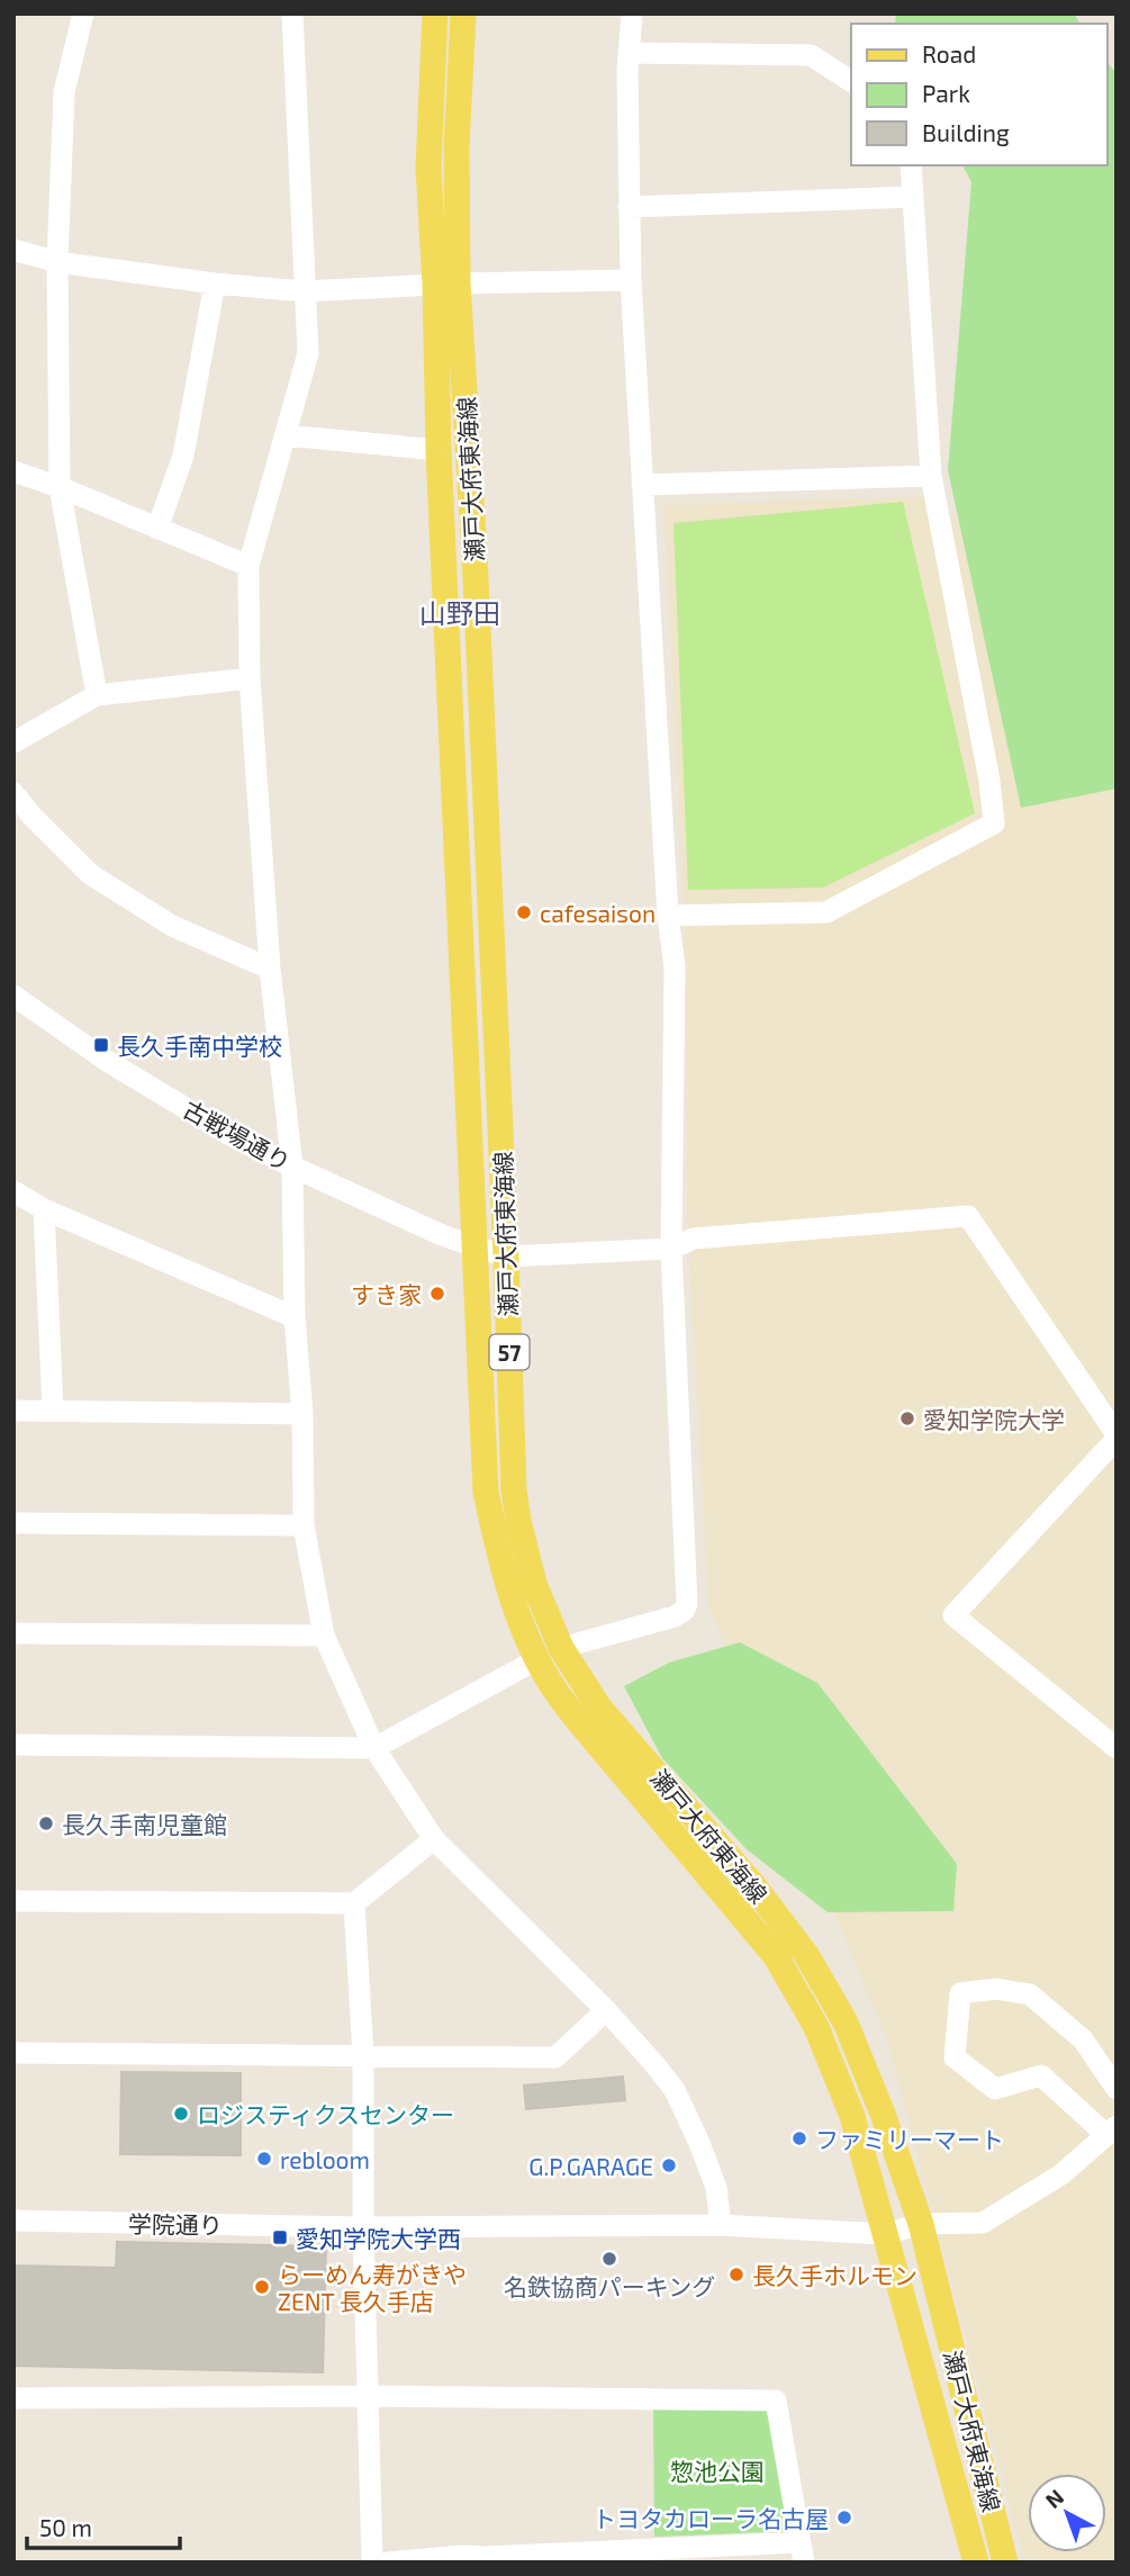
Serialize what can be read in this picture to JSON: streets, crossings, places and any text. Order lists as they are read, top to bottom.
{
  "streets": {
    "main road": ["瀬戸大府東海線", "57"],
    "street": ["古戦場通り", "学院通り"]
  },
  "crossings": [
    ["瀬戸大府東海線", "古戦場通り"],
    ["瀬戸大府東海線", "学院通り"]
  ],
  "districts": ["山野田"],
  "parks": ["惣池公園"],
  "places": {
    "other": [
      "cafesaison",
      "すき家",
      "愛知学院大学",
      "長久手南児童館",
      "ロジスティクスセンター",
      "ファミリーマート",
      "rebloom",
      "G.P.GARAGE",
      "名鉄協商パーキング",
      "長久手ホルモン",
      "らーめん寿がきや ZENT 長久手店",
      "トヨタカローラ名古屋"
    ],
    "transit": ["長久手南中学校", "愛知学院大学西"]
  },
  "legend": ["Road", "Park", "Building"],
  "scale_bar": "50 m",
  "north": "top left"
}
